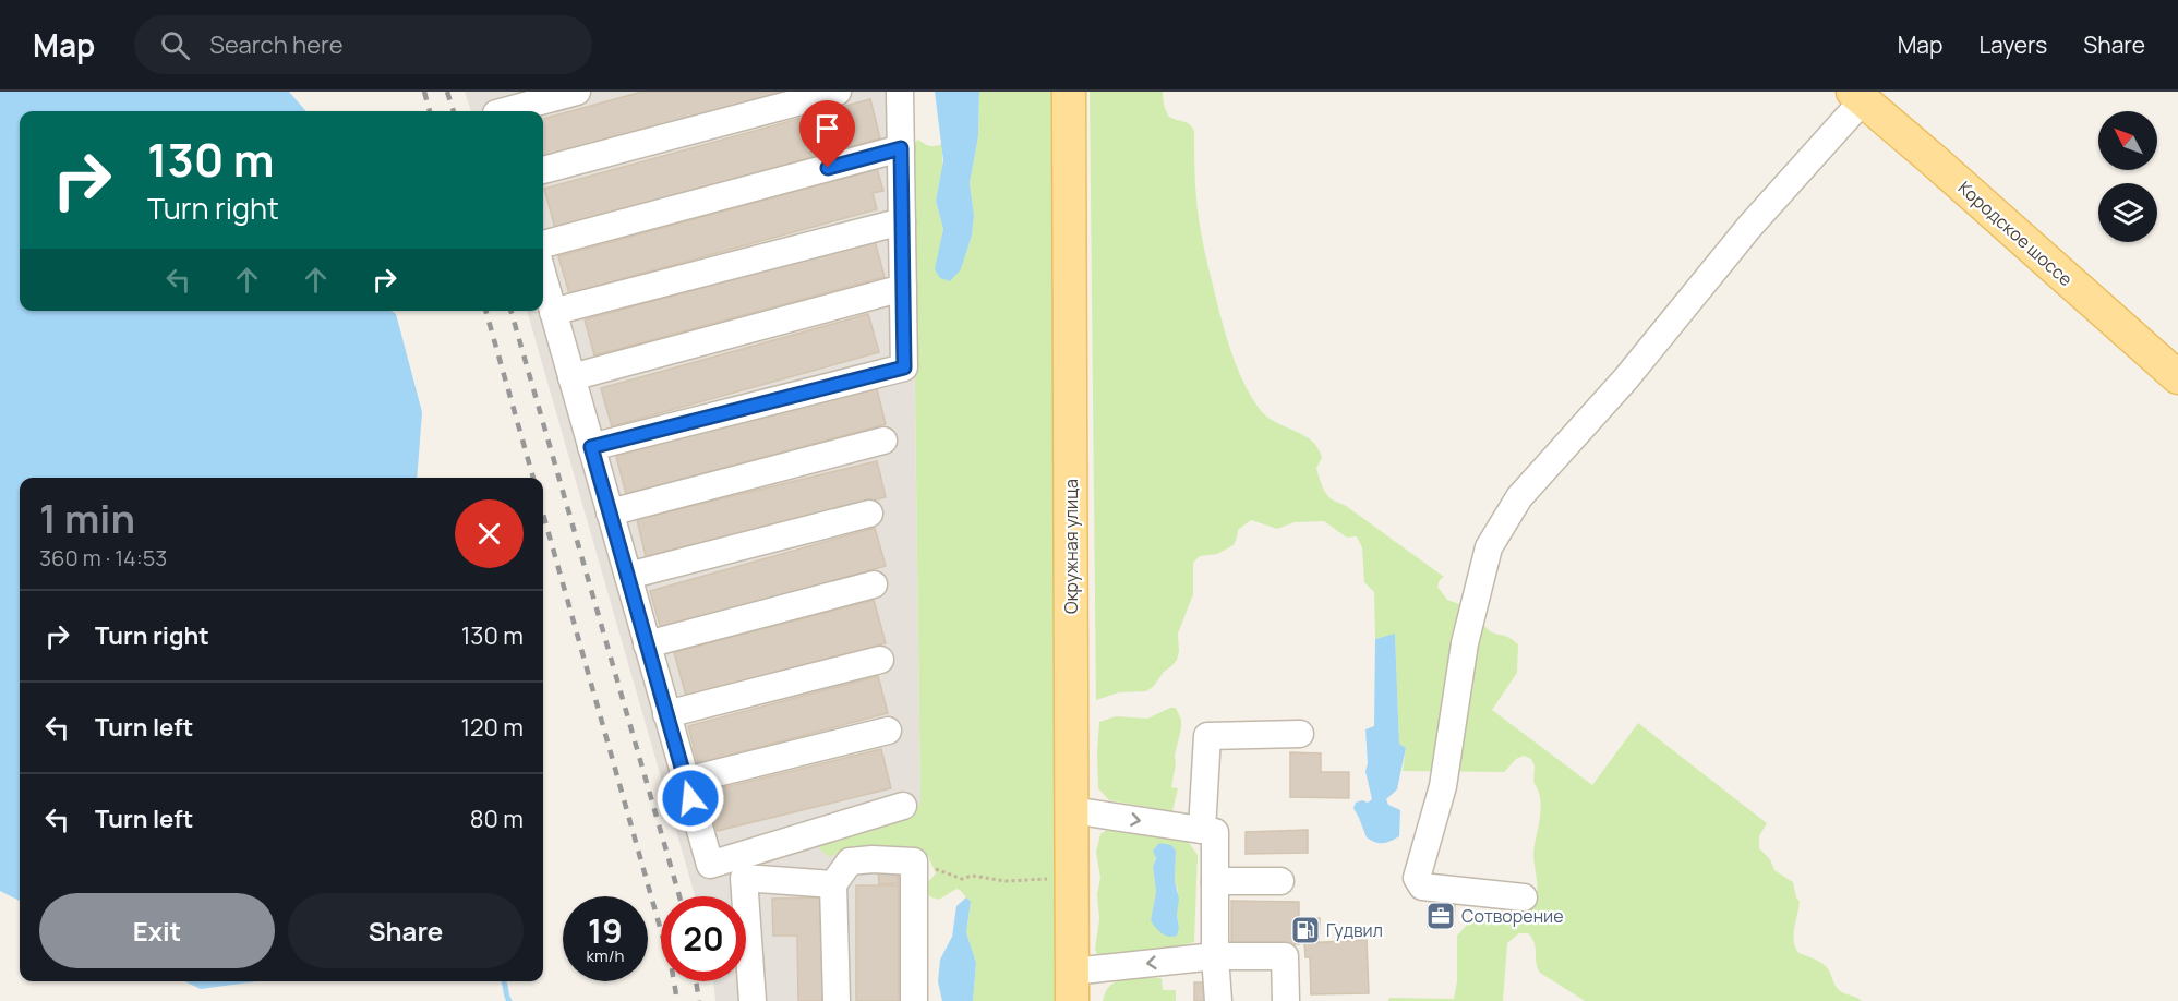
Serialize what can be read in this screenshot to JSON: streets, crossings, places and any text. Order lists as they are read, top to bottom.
{
  "streets": {
    "main road": ["Кородское шоссе", "Окружная улица"]
  },
  "places": {
    "office": ["Сотворение"],
    "fuel station": ["Гудвил"]
  },
  "north": "top left",
  "page": {
    "header": "Map",
    "search": "Search here",
    "nav": ["Map", "Layers", "Share"],
    "turn": ["130 m", "Turn right"],
    "heading": ["1 min", "360 m · 14:53"],
    "list": [
      {
        "name": "Turn right",
        "value": "130 m"
      },
      {
        "name": "Turn left",
        "value": "120 m"
      },
      {
        "name": "Turn left",
        "value": "80 m"
      }
    ],
    "buttons": ["Exit", "Share"],
    "speed": "19 km/h",
    "limit": "20"
  }
}
